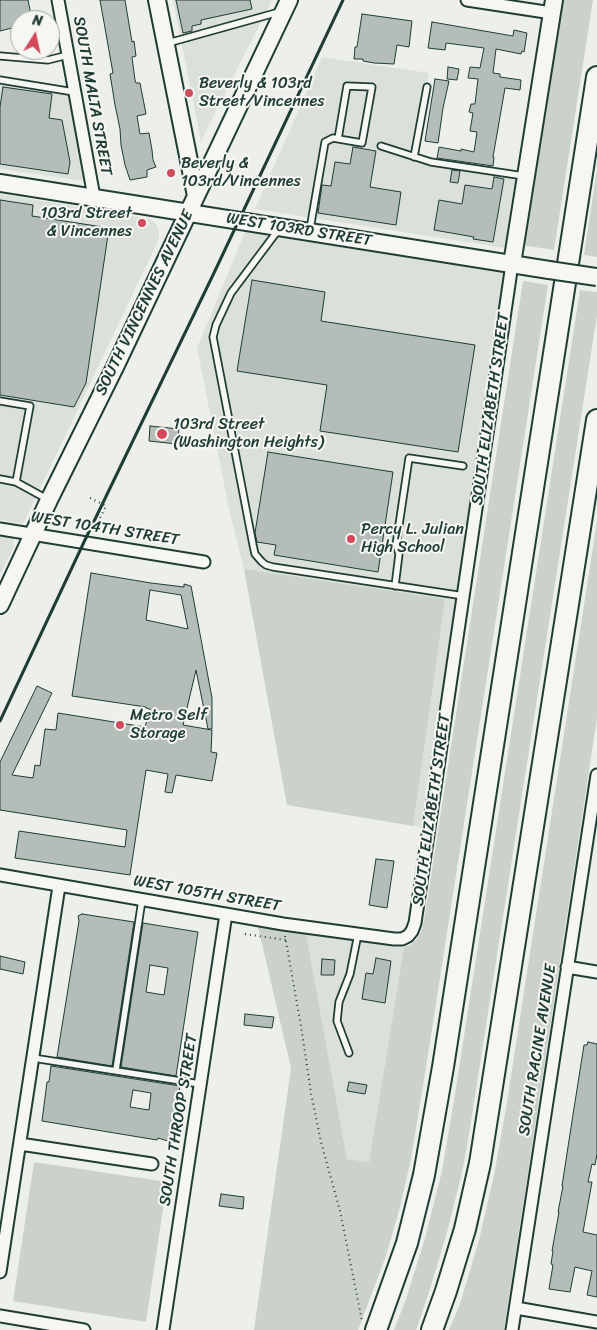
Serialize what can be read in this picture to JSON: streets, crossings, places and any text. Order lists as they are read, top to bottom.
{
  "streets": {
    "main road": ["WEST 103RD STREET", "SOUTH VINCENNES AVENUE", "SOUTH ELIZABETH STREET"],
    "street": [
      "SOUTH MALTA STREET",
      "WEST 104TH STREET",
      "WEST 105TH STREET",
      "SOUTH RACINE AVENUE",
      "SOUTH THROOP STREET"
    ]
  },
  "crossings": [
    ["SOUTH MALTA STREET", "WEST 103RD STREET"],
    ["WEST 103RD STREET", "SOUTH VINCENNES AVENUE"],
    ["WEST 103RD STREET", "SOUTH ELIZABETH STREET"],
    ["SOUTH VINCENNES AVENUE", "WEST 104TH STREET"],
    ["SOUTH ELIZABETH STREET", "WEST 105TH STREET"],
    ["WEST 105TH STREET", "SOUTH THROOP STREET"]
  ],
  "places": [
    "Beverly & 103rd Street/Vincennes",
    "Beverly & 103rd/Vincennes",
    "103rd Street & Vincennes",
    "103rd Street (Washington Heights)",
    "Percy L. Julian High School",
    "Metro Self Storage"
  ],
  "north": "top"
}
